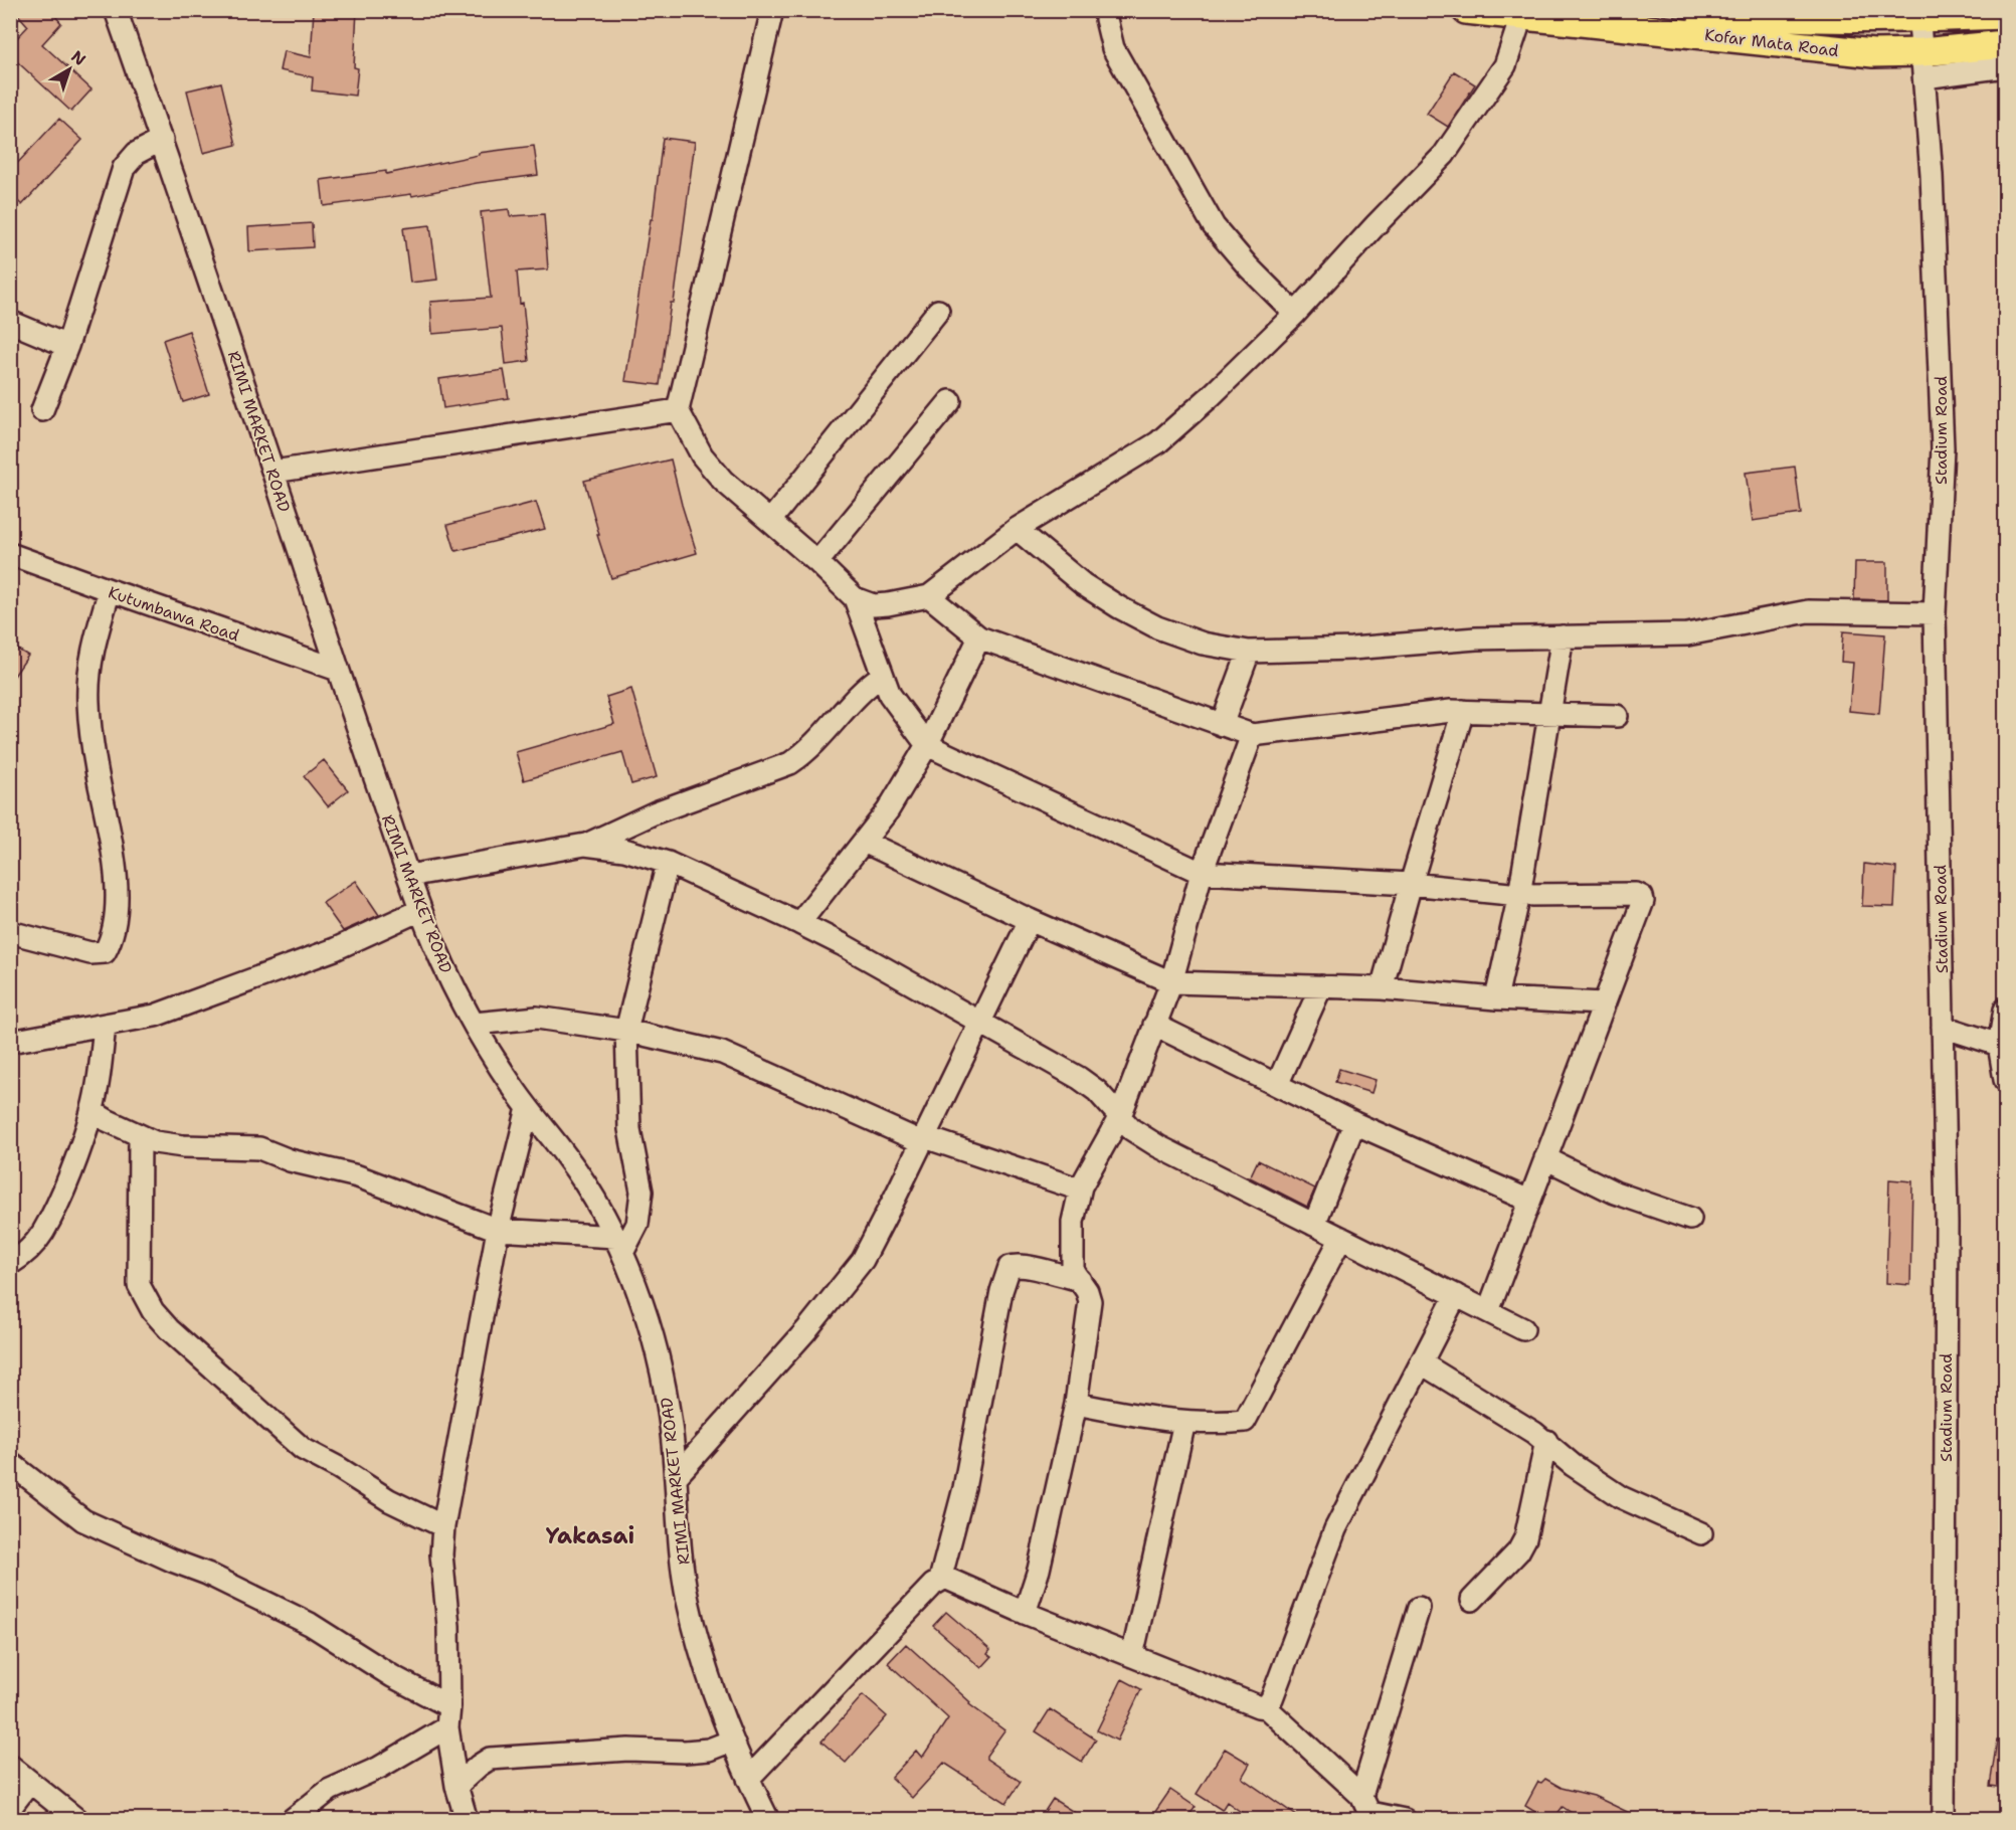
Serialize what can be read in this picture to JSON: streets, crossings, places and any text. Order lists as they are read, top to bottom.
{
  "streets": {
    "main road": ["Kofar Mata Road"],
    "street": ["Stadium Road", "RIMI MARKET ROAD", "Kutumbawa Road"]
  },
  "crossings": [
    ["Kofar Mata Road", "Stadium Road"],
    ["RIMI MARKET ROAD", "Kutumbawa Road"]
  ],
  "districts": ["Yakasai"],
  "north": "top right"
}
